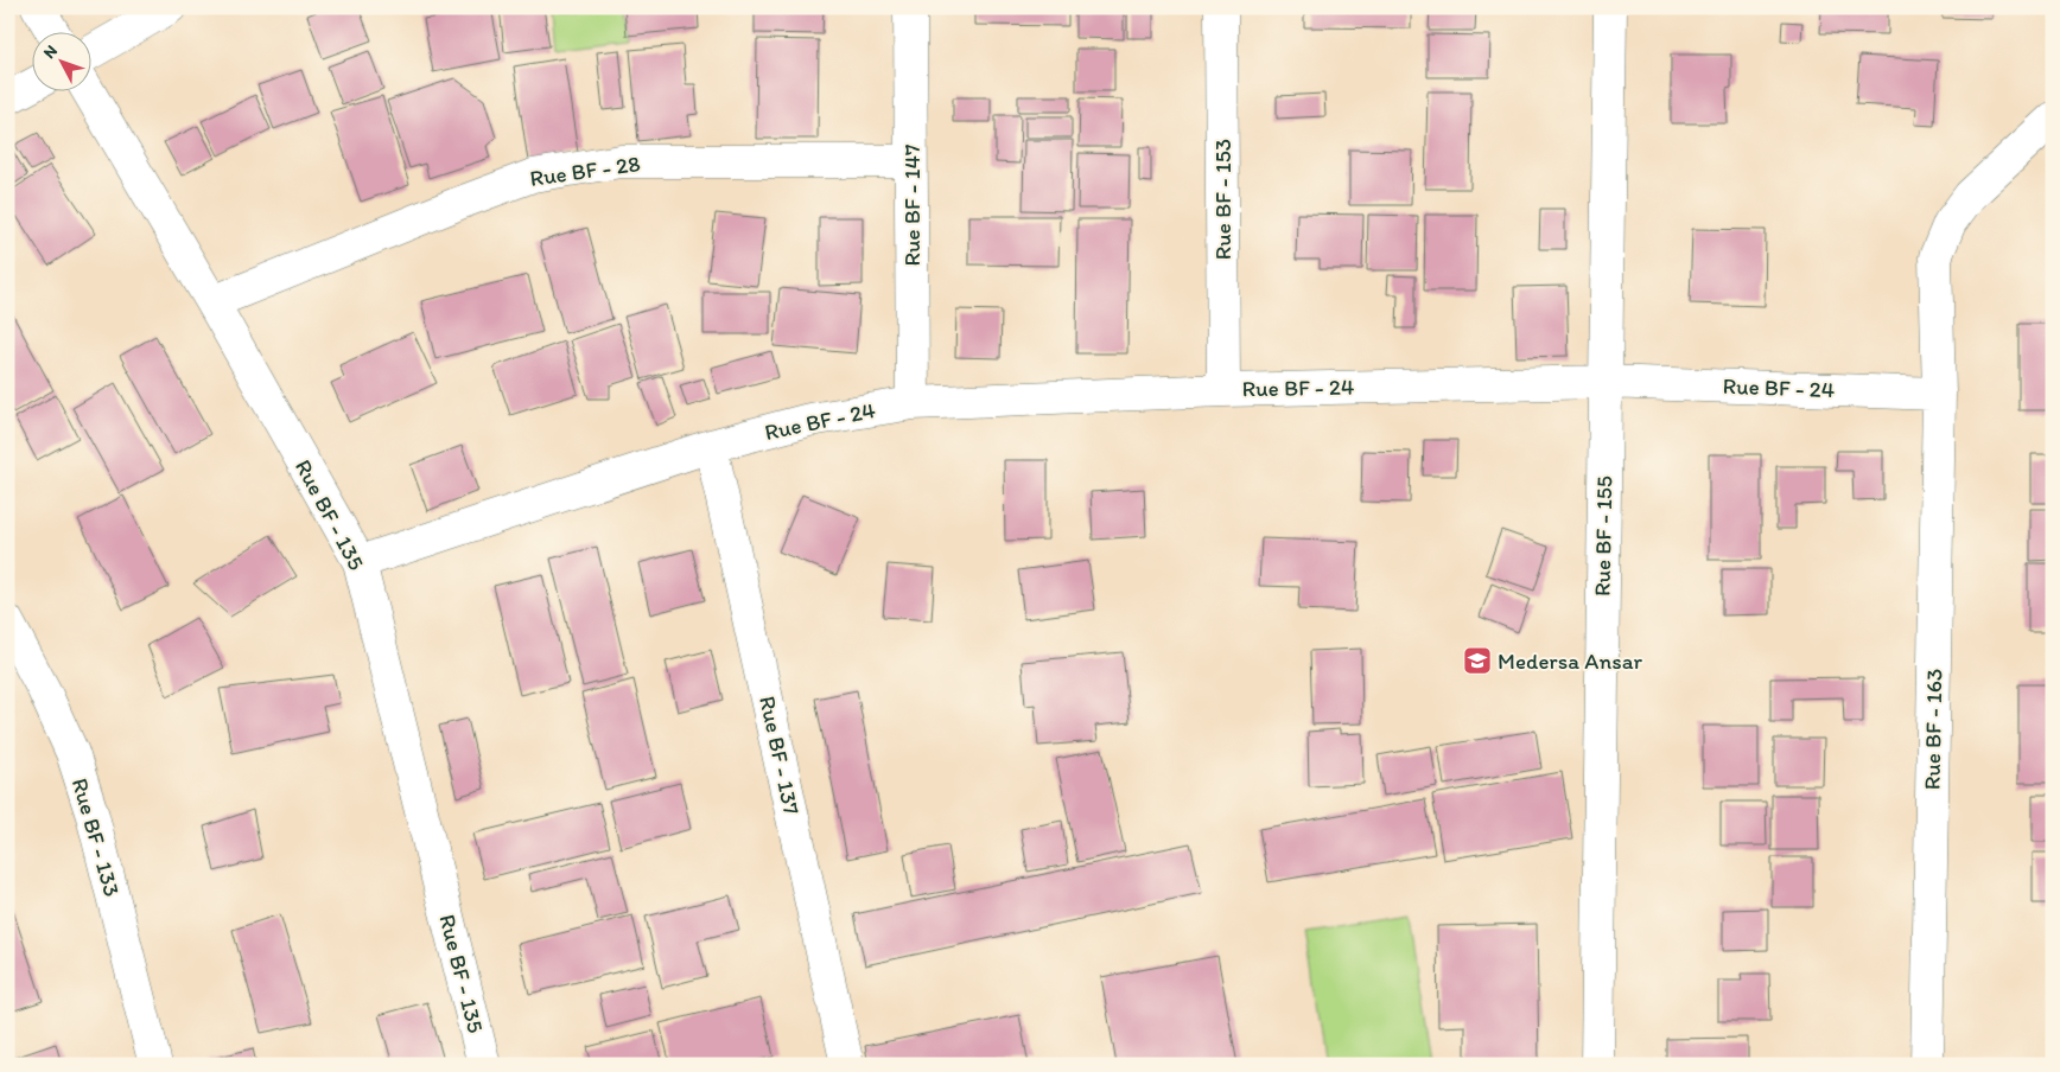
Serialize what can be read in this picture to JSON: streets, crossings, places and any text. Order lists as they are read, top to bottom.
{
  "streets": {
    "street": [
      "Rue BF - 28",
      "Rue BF - 153",
      "Rue BF - 147",
      "Rue BF - 24",
      "Rue BF - 135",
      "Rue BF - 155",
      "Rue BF - 163",
      "Rue BF - 137",
      "Rue BF - 133"
    ]
  },
  "crossings": [
    ["Rue BF - 28", "Rue BF - 147"],
    ["Rue BF - 28", "Rue BF - 135"],
    ["Rue BF - 153", "Rue BF - 24"],
    ["Rue BF - 147", "Rue BF - 24"],
    ["Rue BF - 24", "Rue BF - 135"],
    ["Rue BF - 24", "Rue BF - 155"],
    ["Rue BF - 24", "Rue BF - 163"],
    ["Rue BF - 24", "Rue BF - 137"]
  ],
  "places": {
    "school or university": ["Medersa Ansar"]
  },
  "north": "top left"
}
